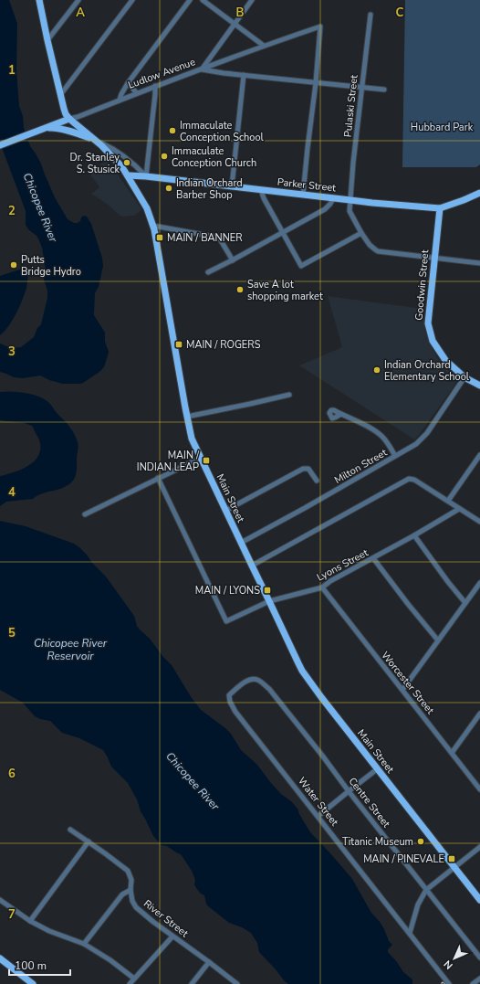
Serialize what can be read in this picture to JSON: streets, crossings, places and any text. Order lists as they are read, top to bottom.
{
  "streets": {
    "main road": [
      "Ludlow Avenue",
      "Parker Street",
      "Goodwin Street",
      "Main Street"
    ],
    "street": [
      "Pulaski Street",
      "Milton Street",
      "Lyons Street",
      "Worcester Street",
      "Water Street",
      "Centre Street",
      "River Street"
    ]
  },
  "crossings": [
    ["Ludlow Avenue", "Main Street"],
    ["Pulaski Street", "Parker Street"],
    ["Pulaski Street", "Goodwin Street"],
    ["Parker Street", "Goodwin Street"],
    ["Parker Street", "Main Street"],
    ["Goodwin Street", "Milton Street"],
    ["Milton Street", "Main Street"],
    ["Main Street", "Lyons Street"],
    ["Lyons Street", "Worcester Street"],
    ["Water Street", "Centre Street"]
  ],
  "water": ["Chicopee River", "Chicopee River Reservoir"],
  "parks": ["Hubbard Park"],
  "places": {
    "other": [
      "Immaculate Conception School",
      "Immaculate Conception Church",
      "Dr. Stanley S. Stusick",
      "Indian Orchard Barber Shop",
      "Putts Bridge Hydro",
      "Save A lot shopping market",
      "Indian Orchard Elementary School",
      "Titanic Museum"
    ],
    "transit": [
      "MAIN / BANNER",
      "MAIN / ROGERS",
      "MAIN / INDIAN LEAP",
      "MAIN / LYONS",
      "MAIN / PINEVALE"
    ]
  },
  "scale_bar": "100 m",
  "north": "bottom left",
  "grid": {
    "columns": ["A", "B", "C"],
    "rows": [
      "1",
      "2",
      "3",
      "4",
      "5",
      "6",
      "7"
    ]
  }
}
